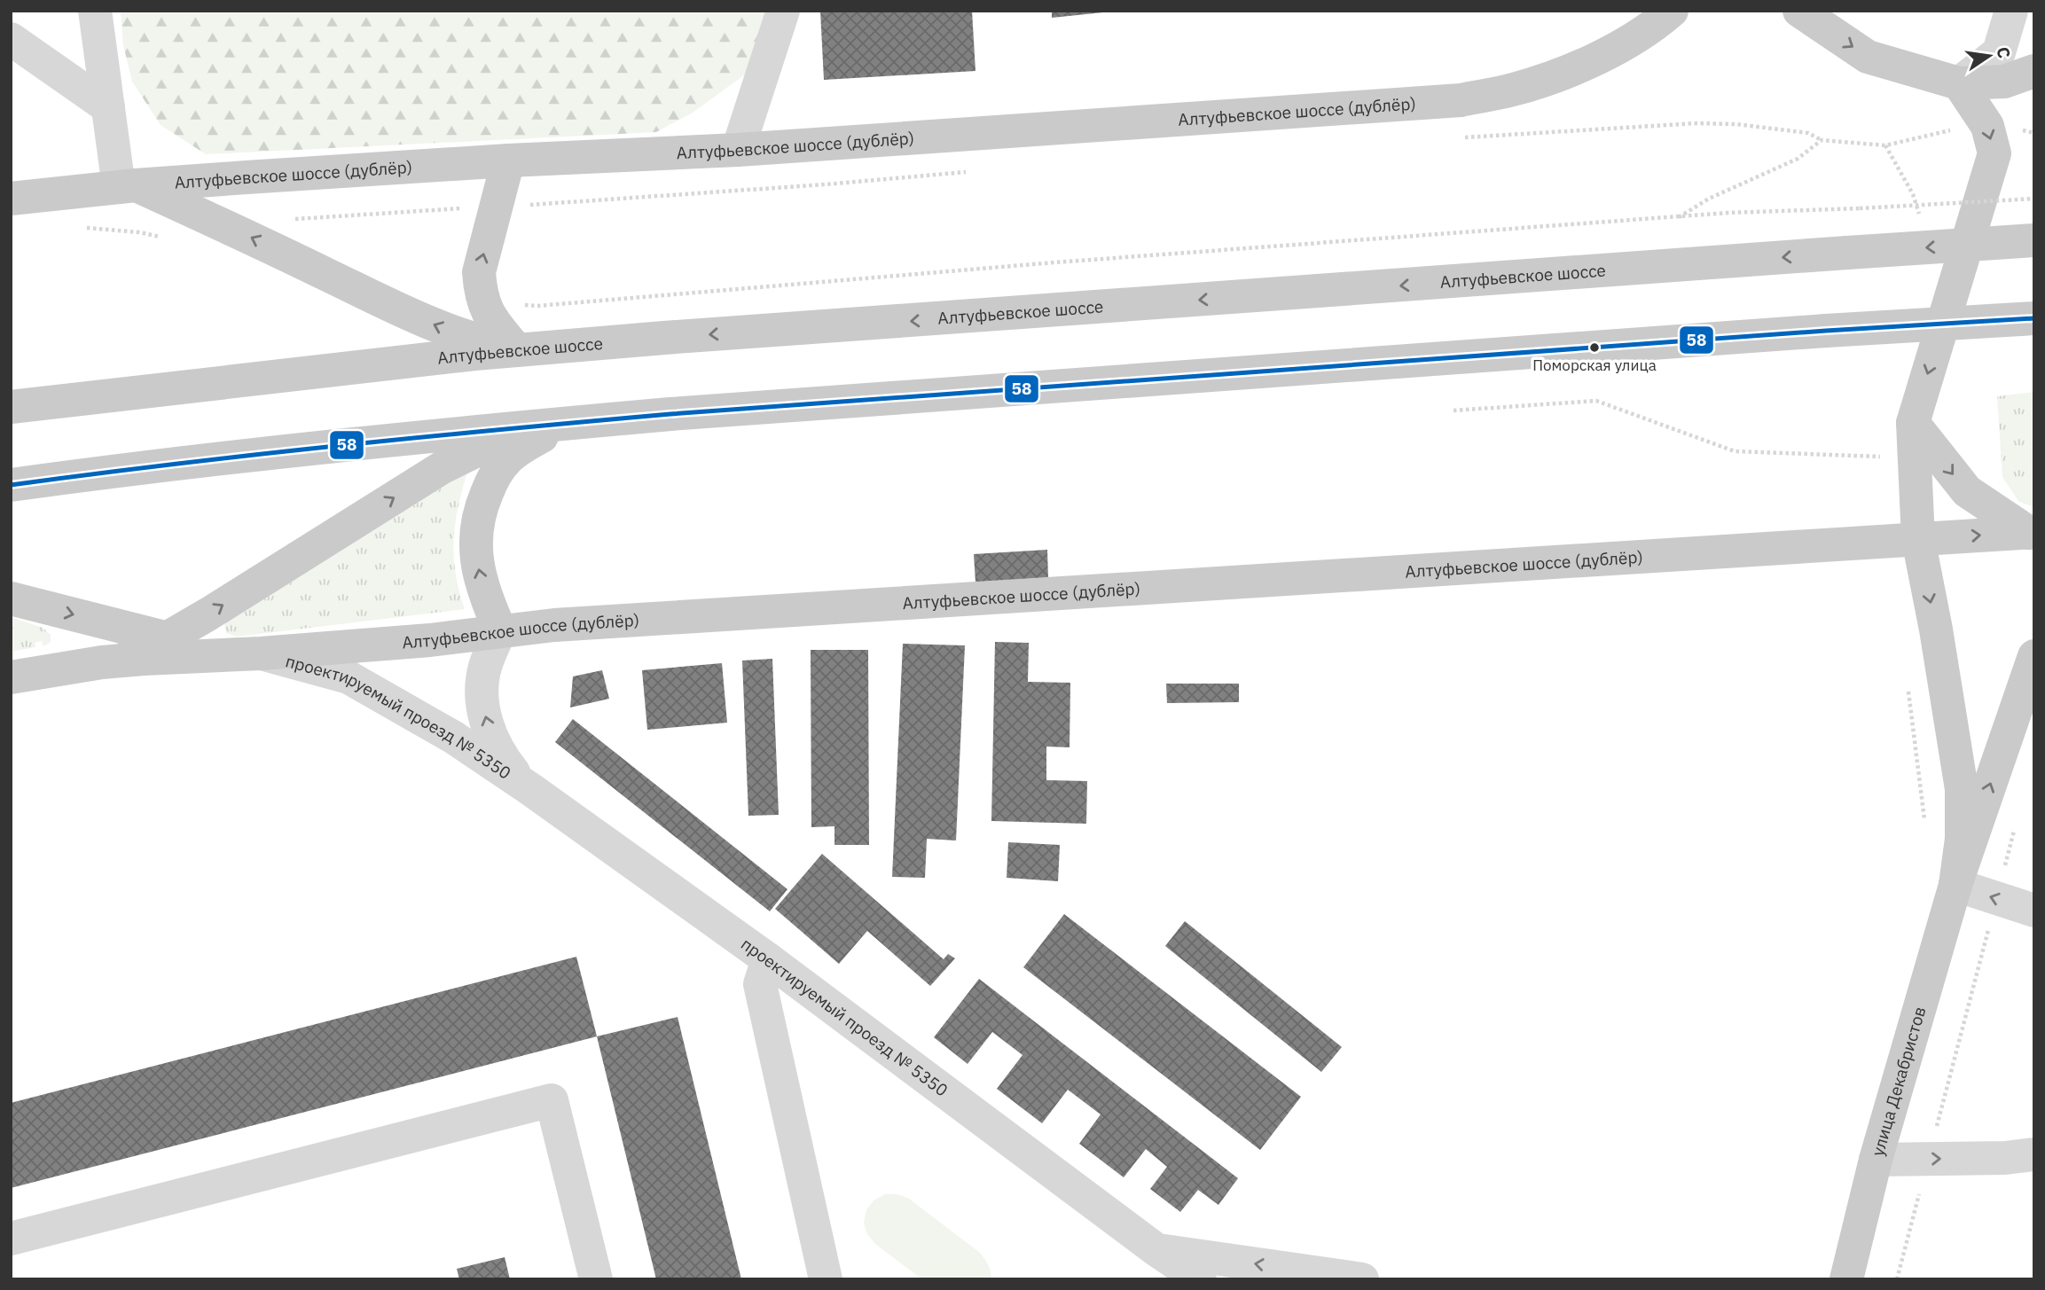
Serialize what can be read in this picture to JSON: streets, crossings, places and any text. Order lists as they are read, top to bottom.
{
  "streets": {
    "main road": ["Алтуфьевское шоссе (дублёр)", "Алтуфьевское шоссе", "улица Декабристов"],
    "street": ["проектируемый проезд № 5350"]
  },
  "crossings": [
    ["Алтуфьевское шоссе (дублёр)", "проектируемый проезд № 5350"],
    ["Алтуфьевское шоссе (дублёр)", "улица Декабристов"]
  ],
  "places": ["Поморская улица"],
  "lines": ["transit line 58"],
  "north": "right"
}
